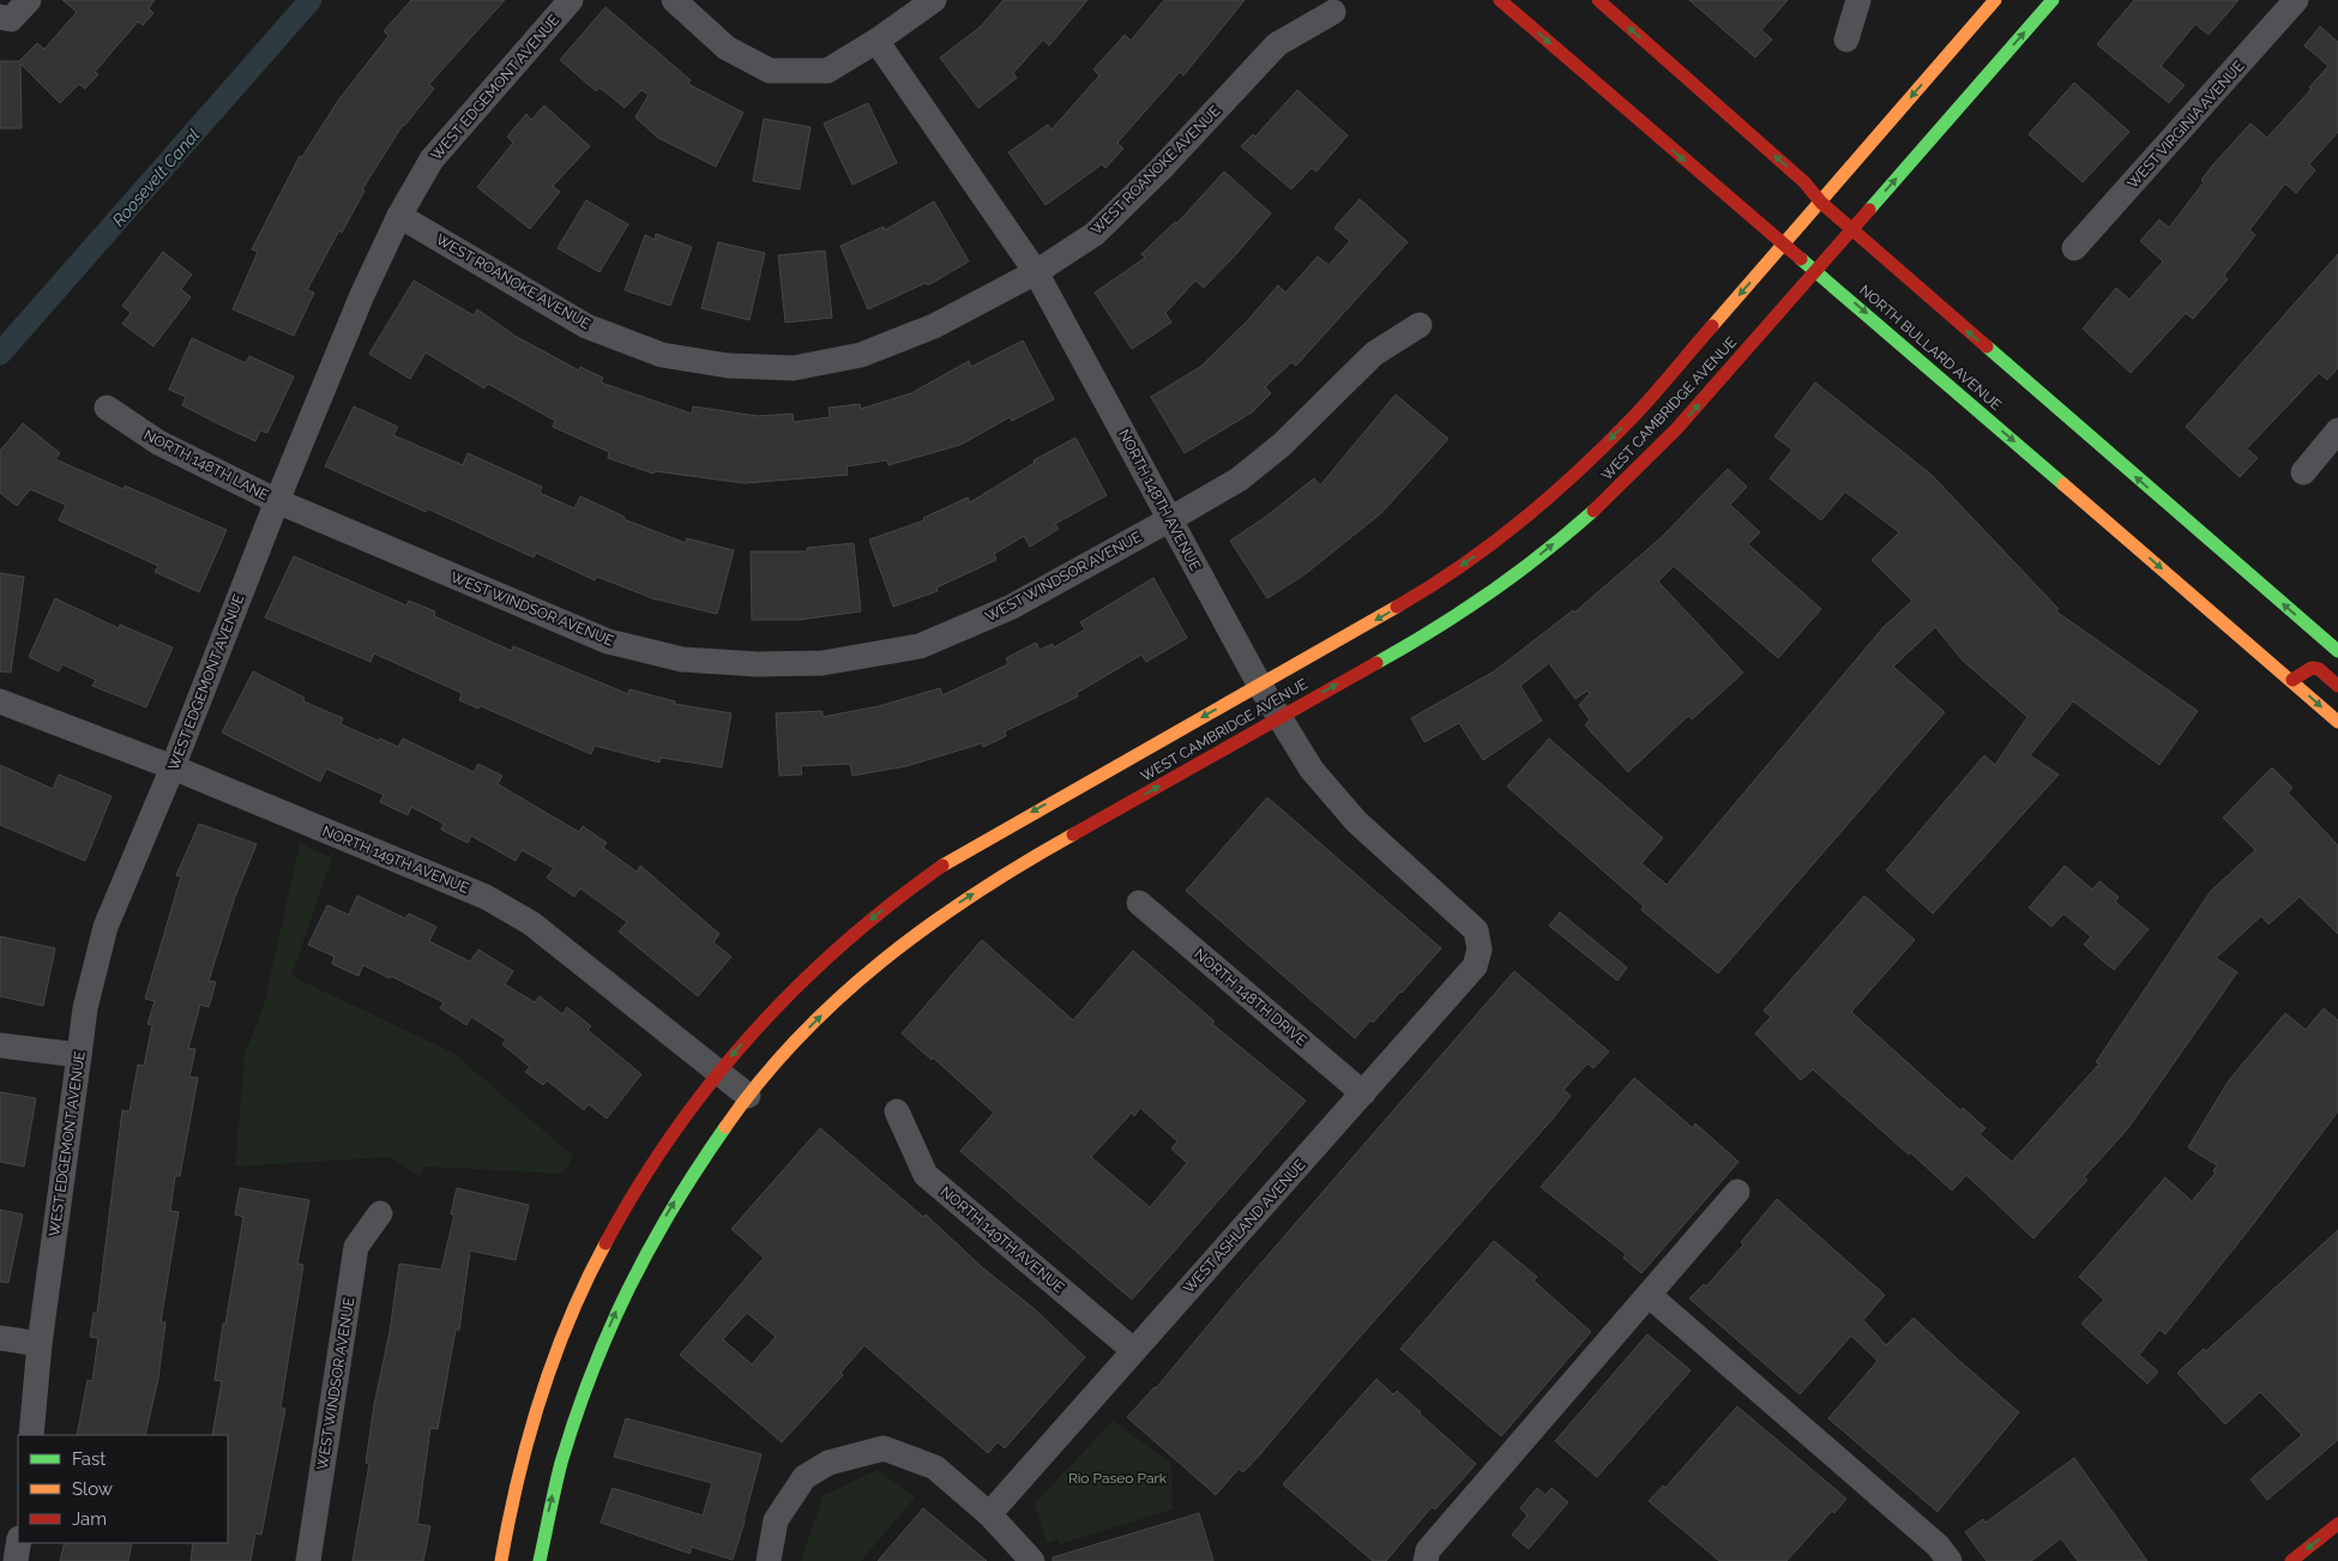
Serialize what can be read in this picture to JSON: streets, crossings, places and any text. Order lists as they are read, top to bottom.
{
  "streets": {
    "street": [
      "WEST EDGEMONT AVENUE",
      "WEST VIRGINIA AVENUE",
      "WEST ROANOKE AVENUE",
      "NORTH BULLARD AVENUE",
      "WEST CAMBRIDGE AVENUE",
      "NORTH 148TH LANE",
      "NORTH 148TH AVENUE",
      "WEST WINDSOR AVENUE",
      "NORTH 149TH AVENUE",
      "NORTH 148TH DRIVE",
      "WEST ASHLAND AVENUE"
    ]
  },
  "crossings": [
    ["WEST EDGEMONT AVENUE", "WEST ROANOKE AVENUE"],
    ["WEST EDGEMONT AVENUE", "NORTH 148TH LANE"],
    ["WEST EDGEMONT AVENUE", "WEST WINDSOR AVENUE"],
    ["WEST EDGEMONT AVENUE", "NORTH 149TH AVENUE"],
    ["WEST ROANOKE AVENUE", "NORTH 148TH AVENUE"],
    ["NORTH BULLARD AVENUE", "WEST CAMBRIDGE AVENUE"],
    ["WEST CAMBRIDGE AVENUE", "NORTH 148TH AVENUE"],
    ["WEST CAMBRIDGE AVENUE", "NORTH 149TH AVENUE"],
    ["NORTH 148TH LANE", "WEST WINDSOR AVENUE"],
    ["NORTH 148TH AVENUE", "WEST WINDSOR AVENUE"],
    ["NORTH 148TH AVENUE", "WEST ASHLAND AVENUE"],
    ["NORTH 149TH AVENUE", "WEST ASHLAND AVENUE"],
    ["NORTH 148TH DRIVE", "WEST ASHLAND AVENUE"]
  ],
  "water": ["Roosevelt Canal"],
  "parks": ["Rio Paseo Park"],
  "legend": ["Fast", "Slow", "Jam"]
}
